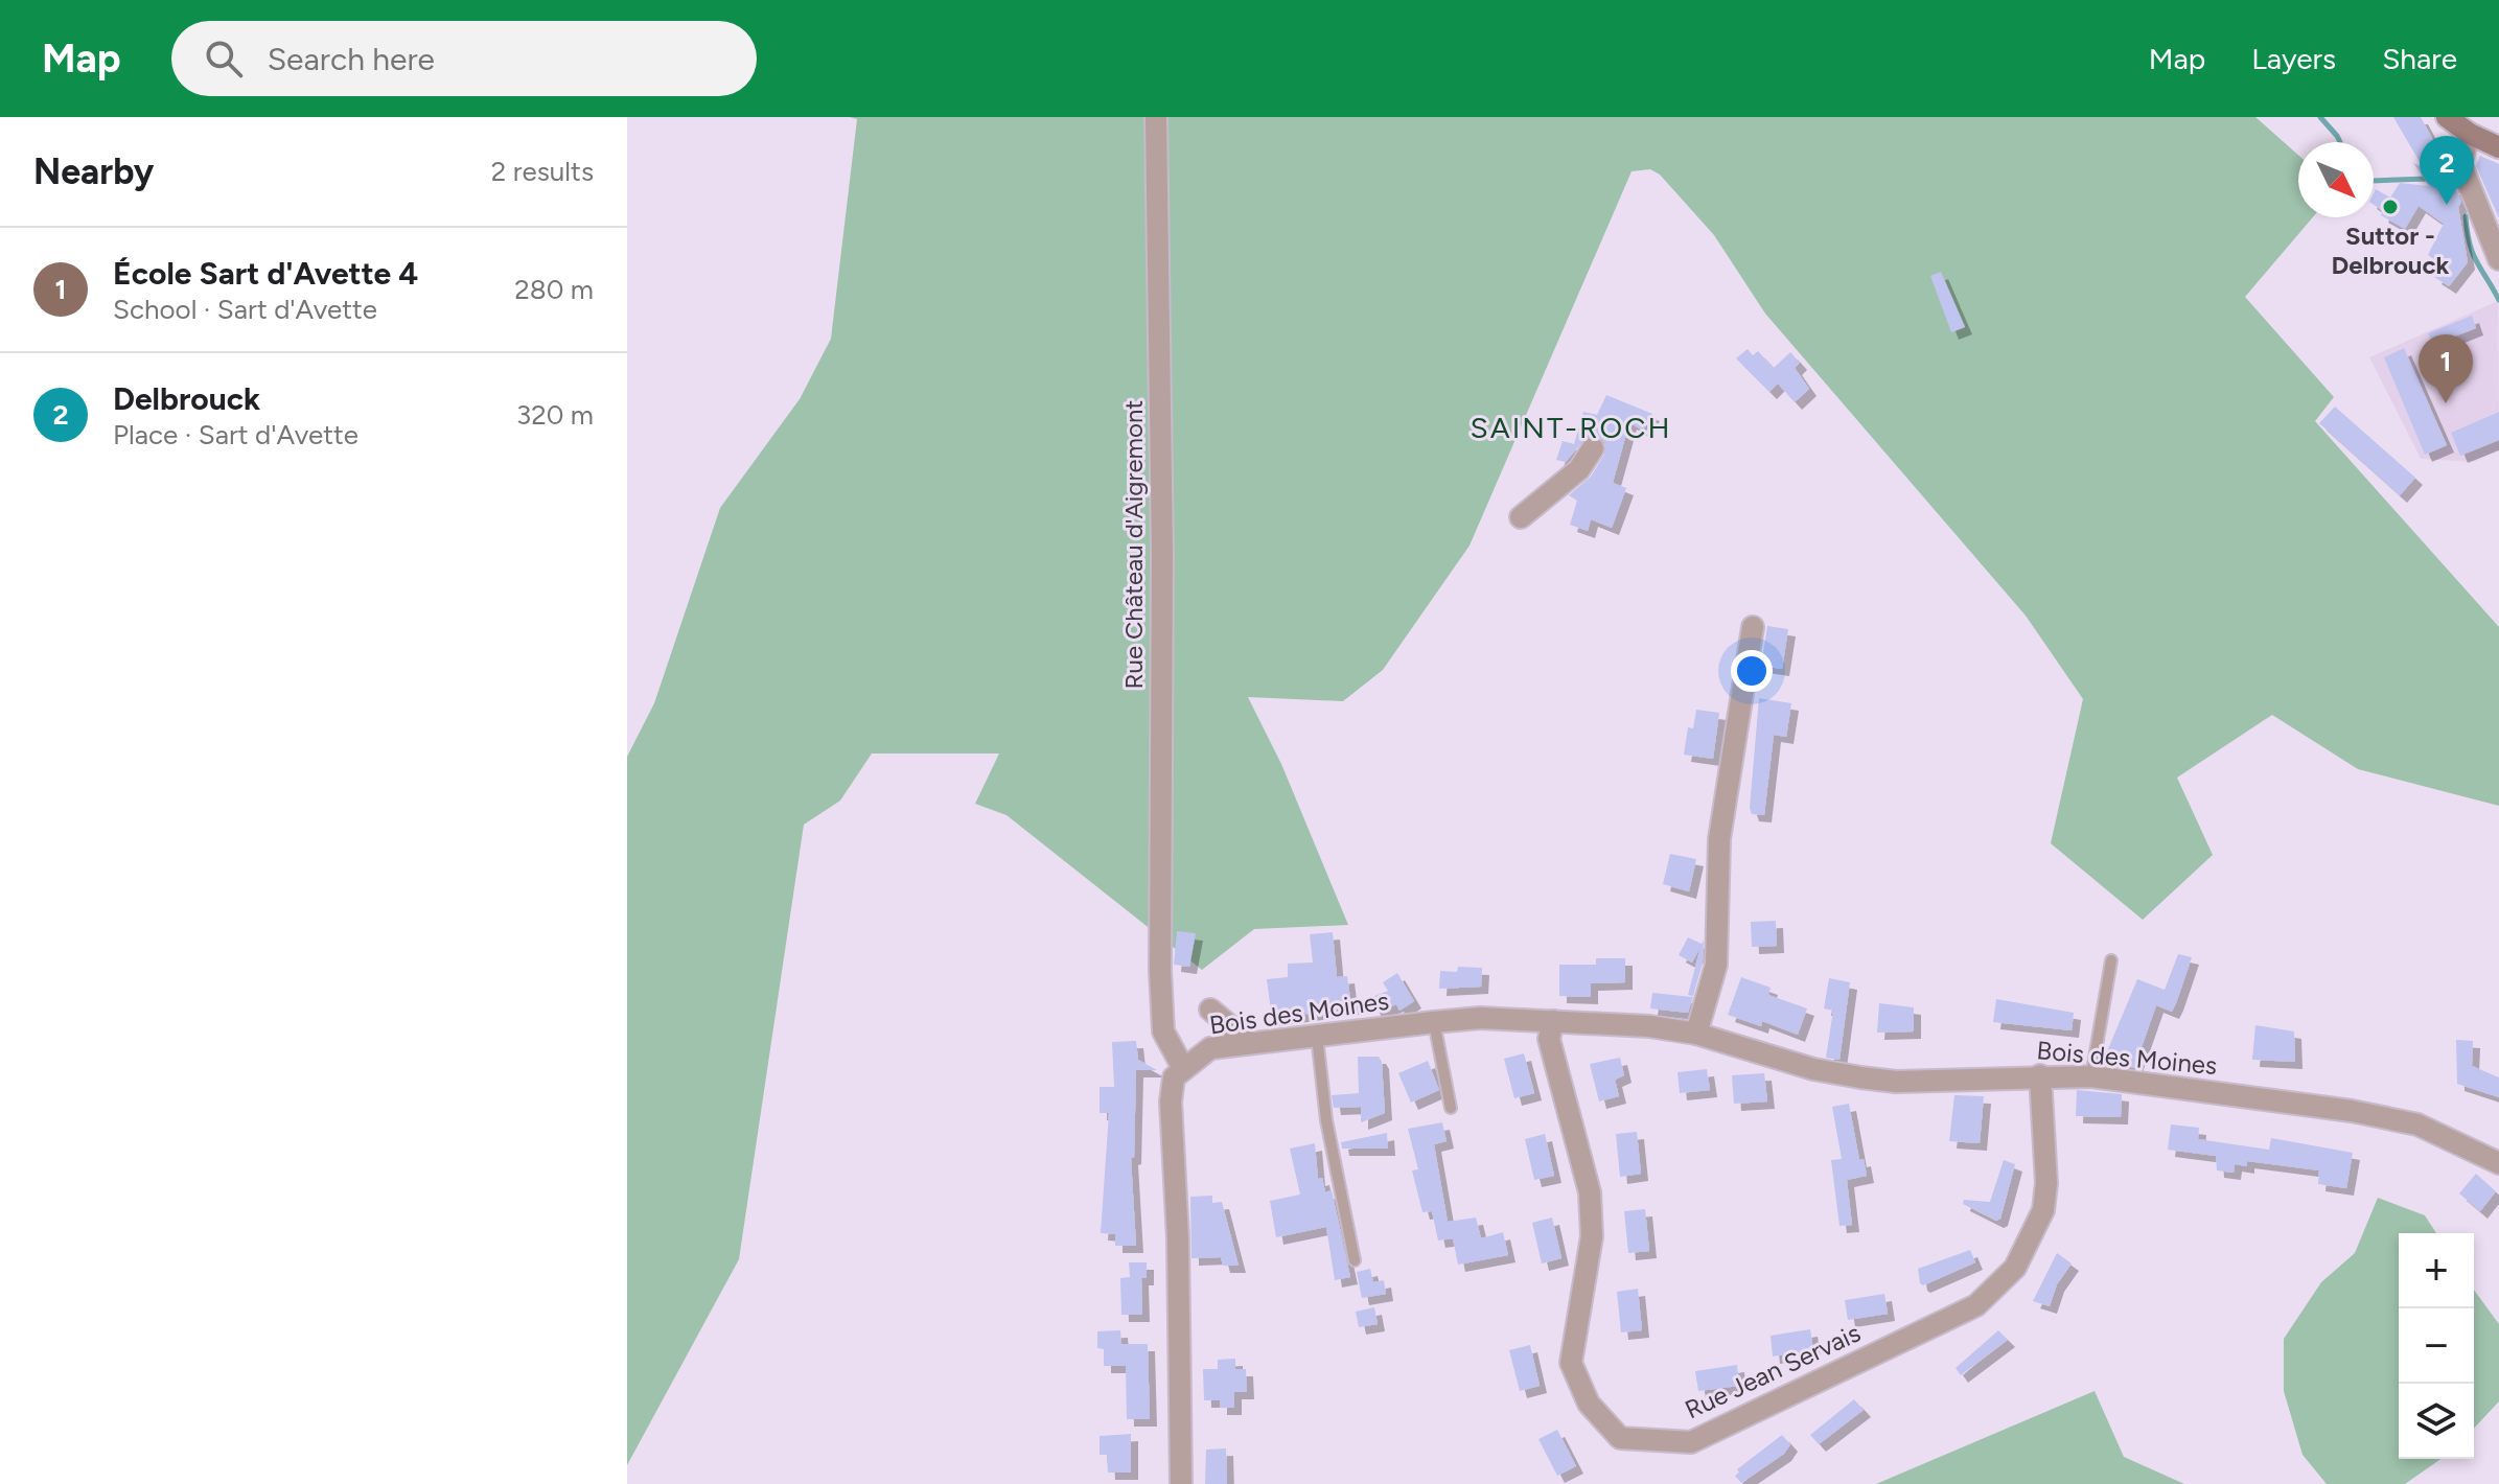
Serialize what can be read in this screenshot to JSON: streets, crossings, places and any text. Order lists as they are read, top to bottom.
{
  "streets": {
    "street": ["Rue Château d'Aigremont", "Bois des Moines", "Rue Jean Servais"]
  },
  "crossings": [
    ["Rue Château d'Aigremont", "Bois des Moines"],
    ["Bois des Moines", "Rue Jean Servais"]
  ],
  "districts": ["SAINT-ROCH"],
  "places": ["Suttor - Delbrouck"],
  "north": "bottom right",
  "page": {
    "header": "Map",
    "search": "Search here",
    "nav": ["Map", "Layers", "Share"],
    "heading": ["Nearby", "2 results"],
    "pins": ["2", "1"],
    "list": [
      {
        "mark": "1",
        "name": "École Sart d'Avette 4",
        "note": "School · Sart d'Avette",
        "value": "280 m"
      },
      {
        "mark": "2",
        "name": "Delbrouck",
        "note": "Place · Sart d'Avette",
        "value": "320 m"
      }
    ],
    "map_buttons": ["+", "−"]
  }
}
